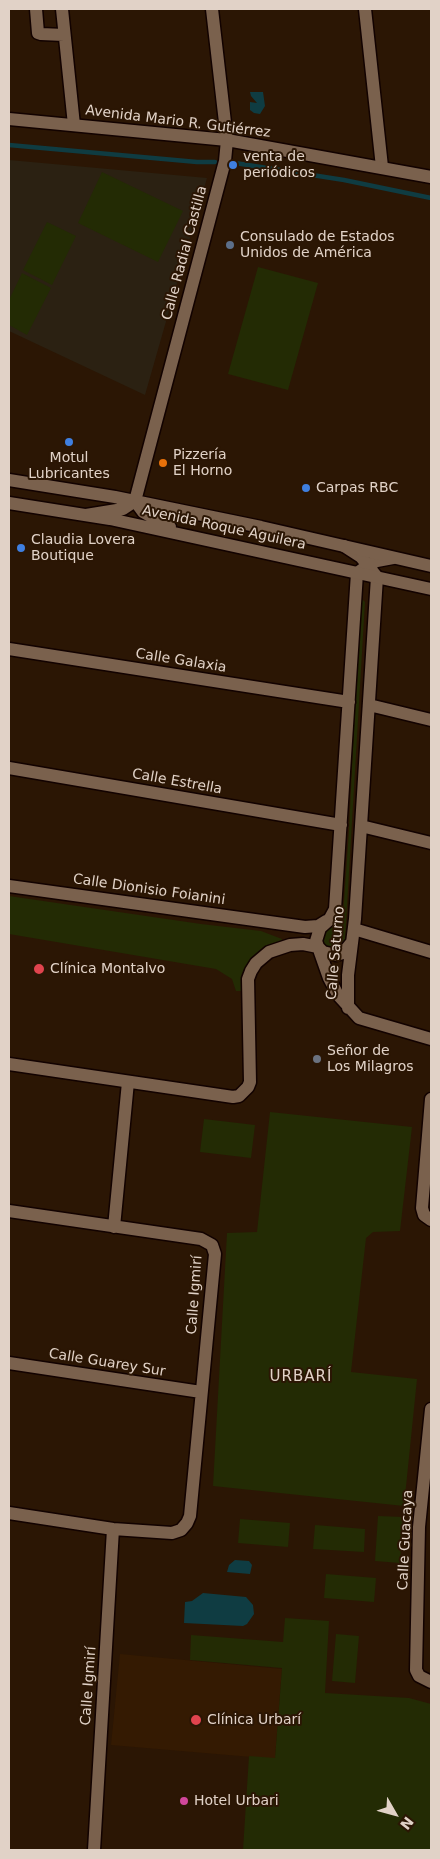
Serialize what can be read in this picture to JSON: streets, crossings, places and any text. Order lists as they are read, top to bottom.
{
  "streets": {
    "street": [
      "Avenida Mario R. Gutiérrez",
      "Calle Radial Castilla",
      "Avenida Roque Aguilera",
      "Calle Galaxia",
      "Calle Estrella",
      "Calle Dionisio Foianini",
      "Calle Saturno",
      "Calle Igmirí",
      "Calle Guarey Sur",
      "Calle Guacaya"
    ]
  },
  "crossings": [
    ["Avenida Mario R. Gutiérrez", "Calle Radial Castilla"],
    ["Calle Radial Castilla", "Avenida Roque Aguilera"],
    ["Avenida Roque Aguilera", "Calle Saturno"],
    ["Calle Galaxia", "Calle Saturno"],
    ["Calle Estrella", "Calle Saturno"],
    ["Calle Dionisio Foianini", "Calle Saturno"],
    ["Calle Igmirí", "Calle Guarey Sur"]
  ],
  "districts": ["URBARÍ"],
  "places": [
    "venta de periódicos",
    "Consulado de Estados Unidos de América",
    "Motul Lubricantes",
    "Pizzería El Horno",
    "Carpas RBC",
    "Claudia Lovera Boutique",
    "Clínica Montalvo",
    "Señor de Los Milagros",
    "Clínica Urbarí",
    "Hotel Urbari"
  ],
  "north": "bottom right"
}
